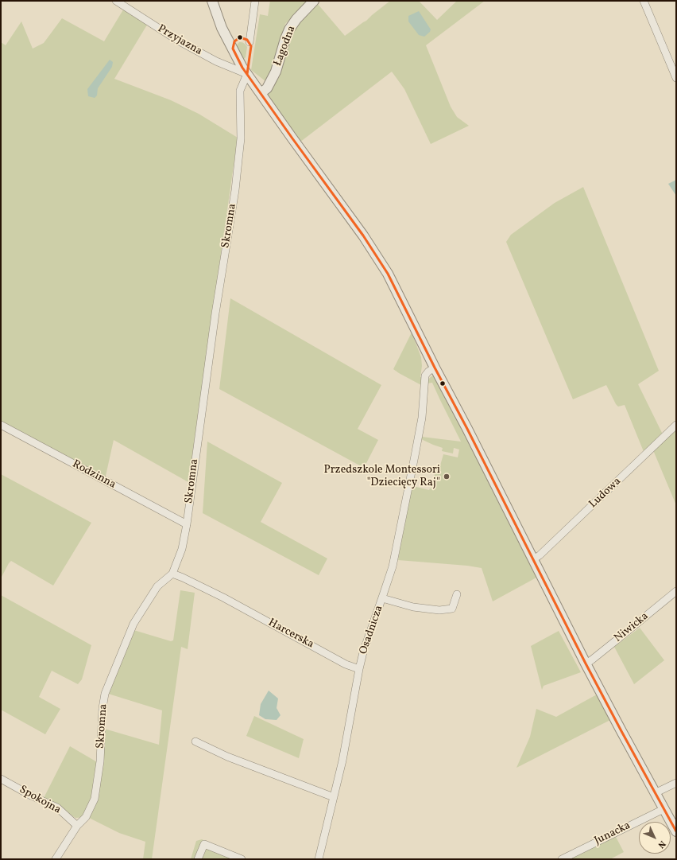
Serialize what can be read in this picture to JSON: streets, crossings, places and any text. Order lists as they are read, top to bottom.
{
  "streets": {
    "street": [
      "Przyjazna",
      "Łagodna",
      "Skromna",
      "Rodzinna",
      "Ludowa",
      "Niwicka",
      "Osadnicza",
      "Harcerska",
      "Spokojna",
      "Junacka"
    ]
  },
  "crossings": [
    ["Przyjazna", "Skromna"],
    ["Skromna", "Rodzinna"],
    ["Skromna", "Harcerska"],
    ["Skromna", "Spokojna"],
    ["Osadnicza", "Harcerska"]
  ],
  "places": ["Przedszkole Montessori \"Dziecięcy Raj\""],
  "north": "bottom right"
}
